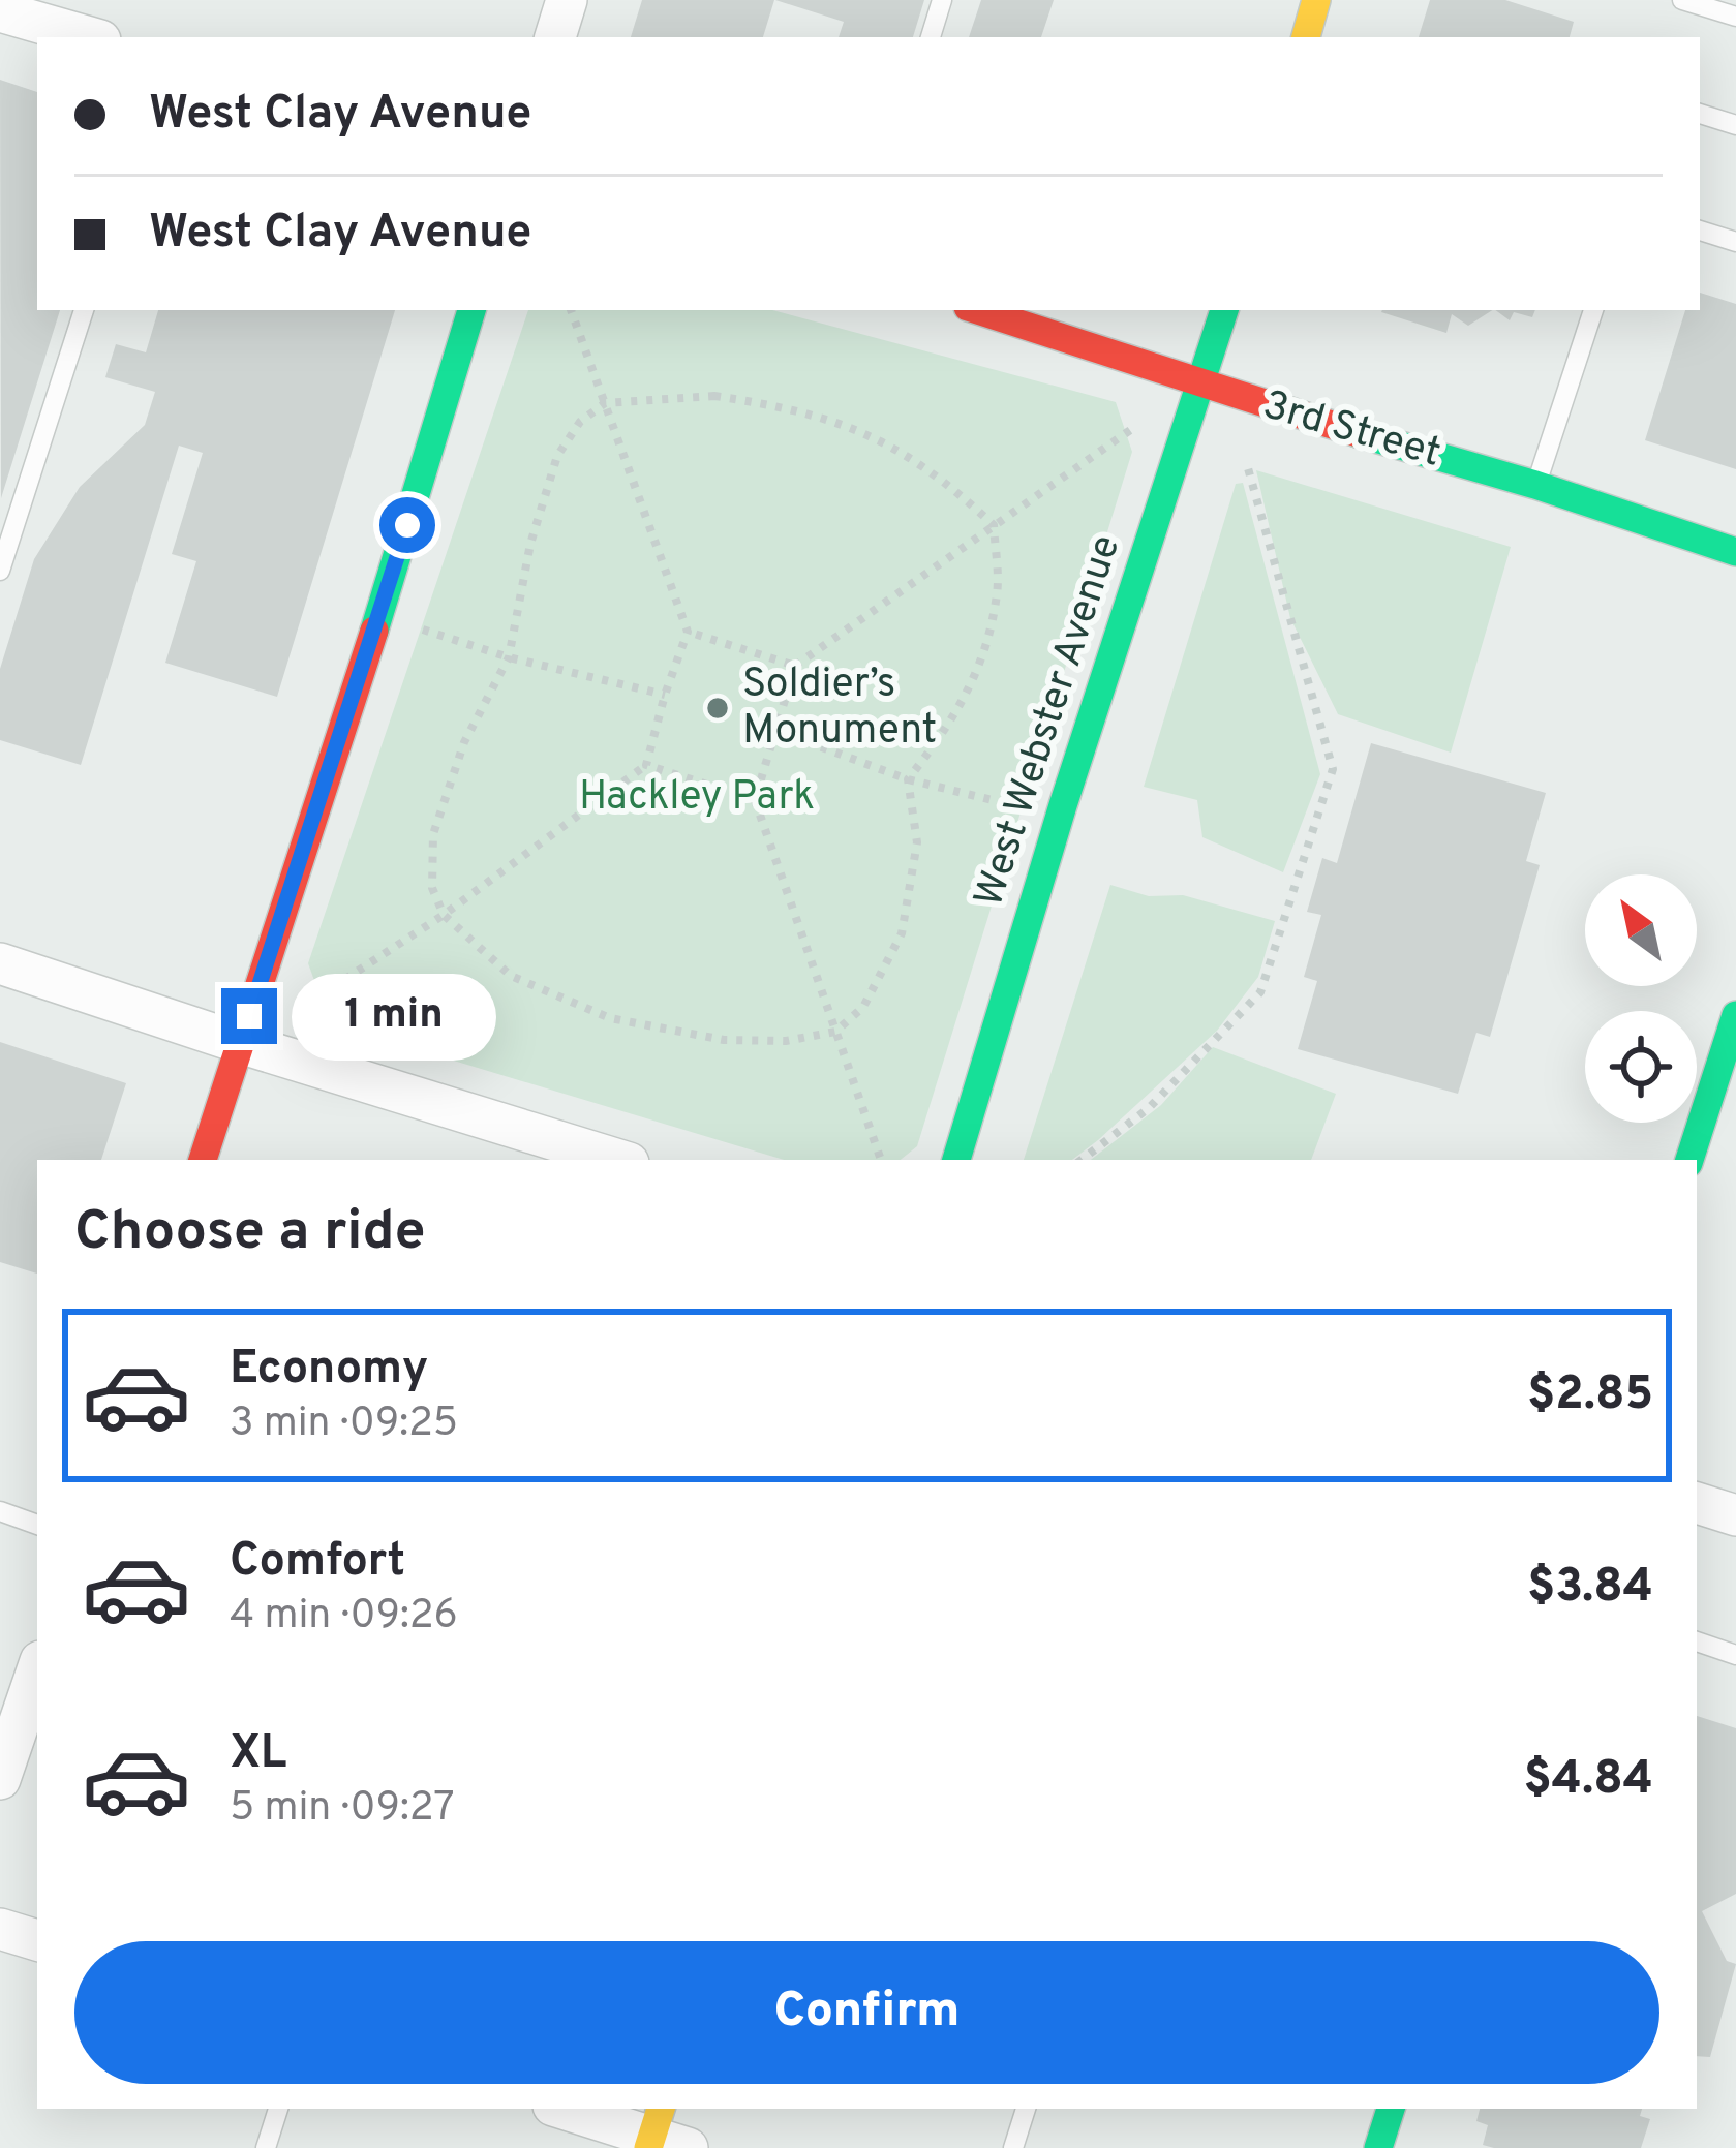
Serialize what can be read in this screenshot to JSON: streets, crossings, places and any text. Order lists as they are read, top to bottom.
{
  "streets": {
    "street": ["3rd Street", "West Webster Avenue"]
  },
  "crossings": [
    ["3rd Street", "West Webster Avenue"]
  ],
  "parks": ["Hackley Park"],
  "places": ["Soldier’s Monument"],
  "north": "top left",
  "page": {
    "banner": ["West Clay Avenue", "West Clay Avenue"],
    "bubble": "1 min",
    "heading": "Choose a ride",
    "list": [
      {
        "name": "Economy",
        "note": "3 min · 09:25",
        "value": "$2.85"
      },
      {
        "name": "Comfort",
        "note": "4 min · 09:26",
        "value": "$3.84"
      },
      {
        "name": "XL",
        "note": "5 min · 09:27",
        "value": "$4.84"
      }
    ],
    "buttons": "Confirm"
  }
}
